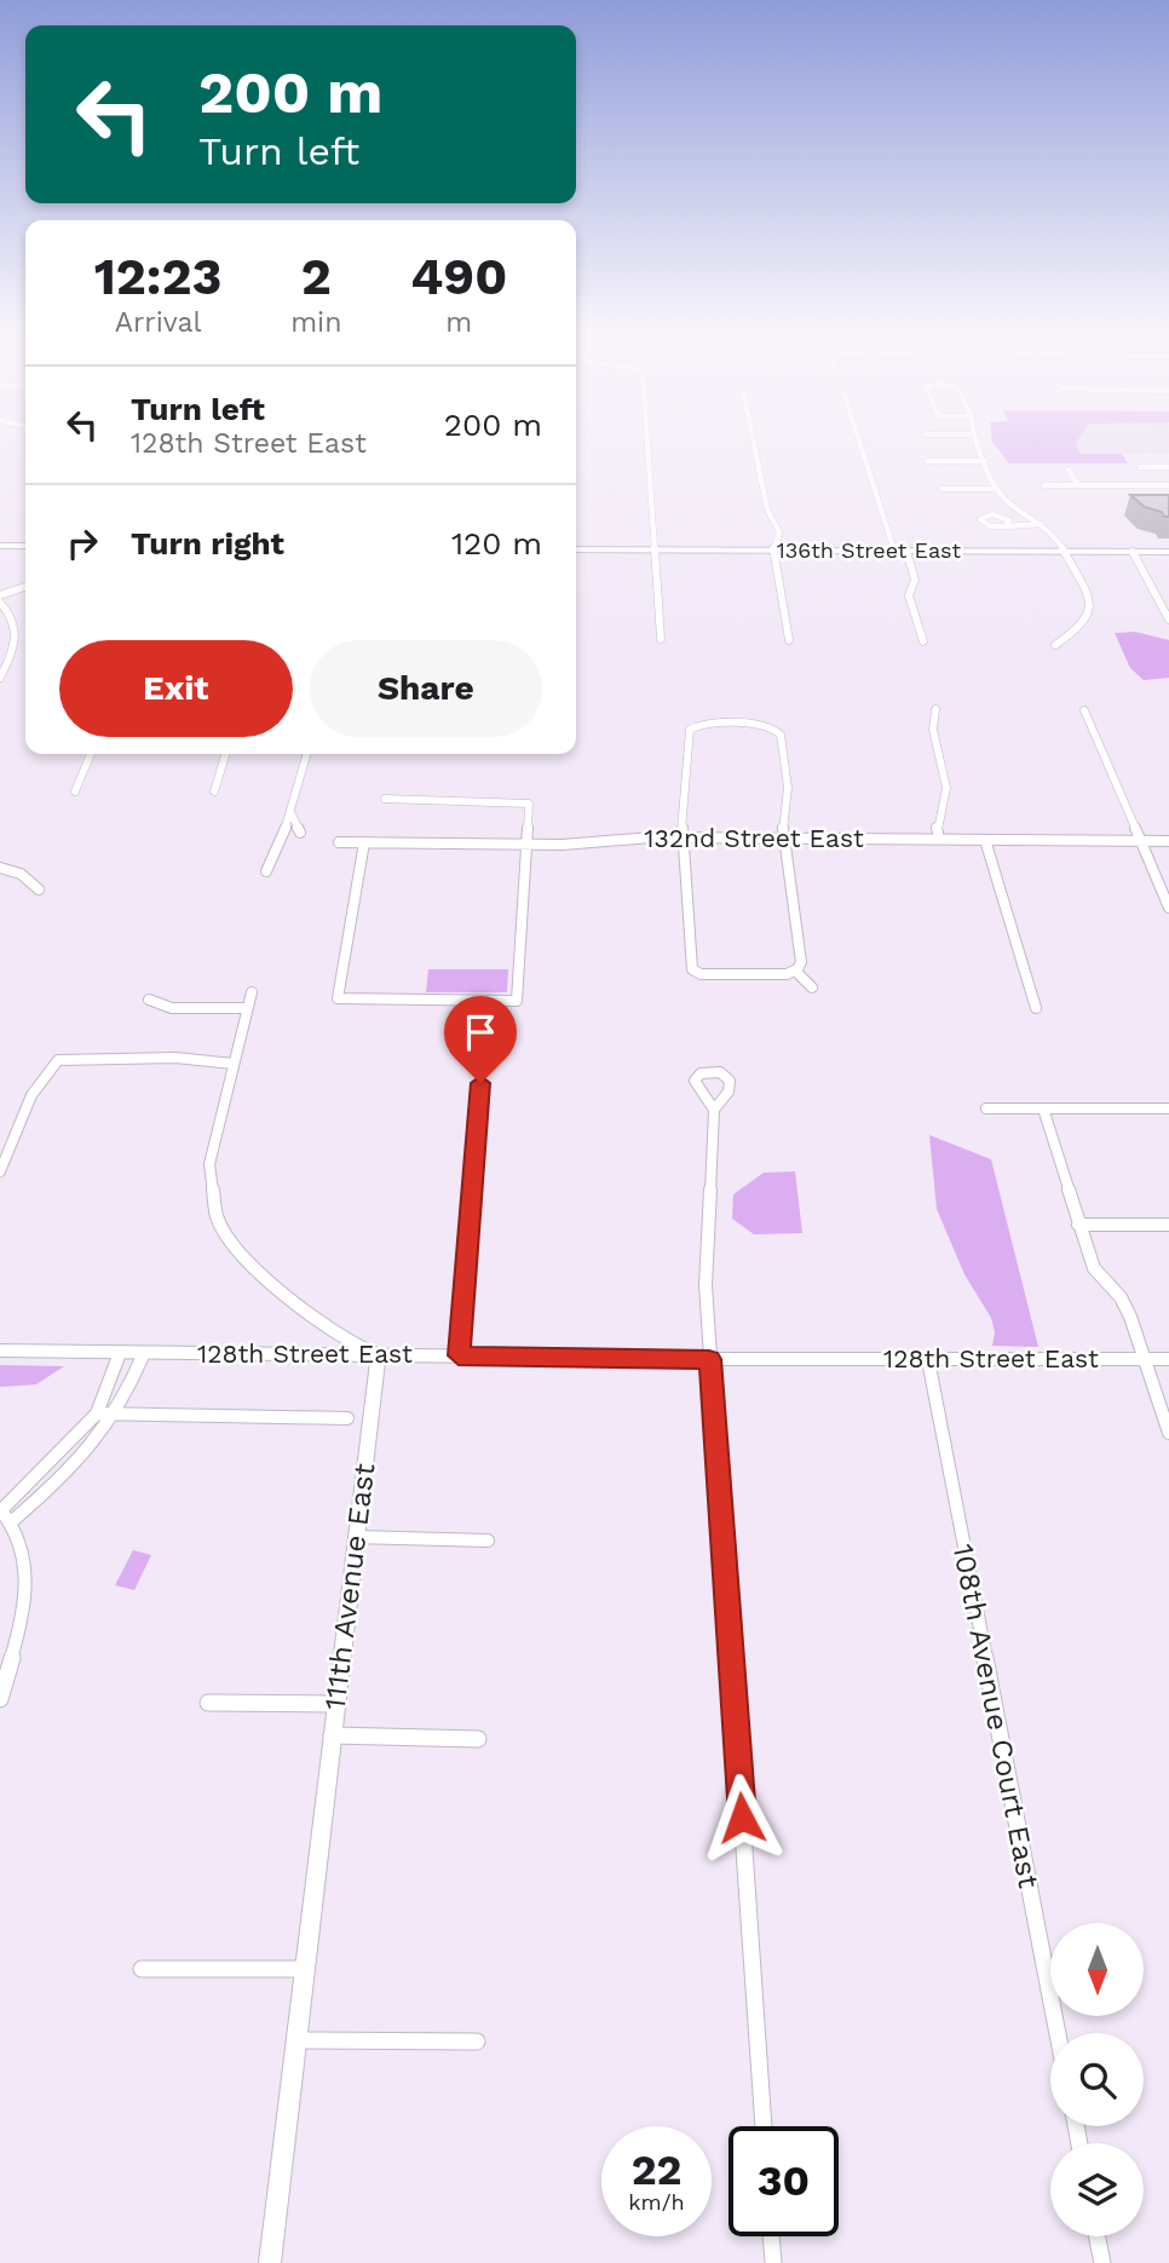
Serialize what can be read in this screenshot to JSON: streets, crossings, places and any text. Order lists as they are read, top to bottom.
{
  "streets": {
    "street": [
      "136th Street East",
      "132nd Street East",
      "128th Street East",
      "111th Avenue East",
      "108th Avenue Court East"
    ]
  },
  "crossings": [
    ["128th Street East", "111th Avenue East"],
    ["128th Street East", "108th Avenue Court East"]
  ],
  "north": "bottom",
  "page": {
    "turn": ["200 m", "Turn left"],
    "eta": [
      "12:23",
      "Arrival",
      "2",
      "min",
      "490",
      "m"
    ],
    "list": [
      {
        "name": "Turn left",
        "note": "128th Street East",
        "value": "200 m"
      },
      {
        "name": "Turn right",
        "value": "120 m"
      }
    ],
    "buttons": ["Exit", "Share"],
    "speed": "22 km/h",
    "limit": "30"
  }
}
